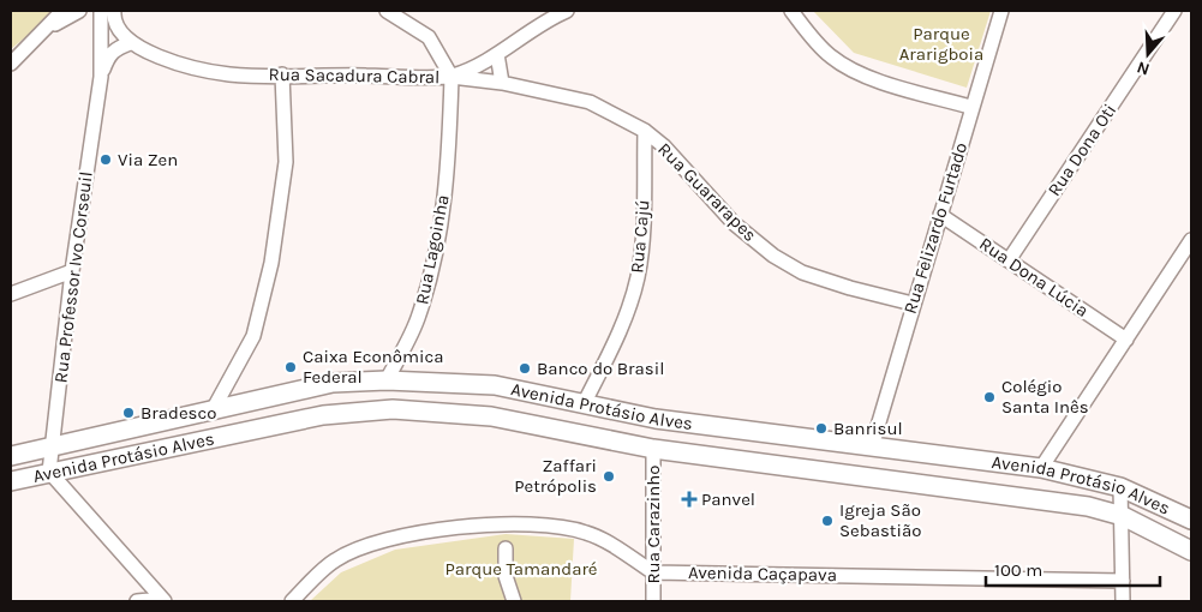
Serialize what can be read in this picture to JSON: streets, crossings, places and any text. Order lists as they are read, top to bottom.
{
  "streets": {
    "main road": ["Avenida Protásio Alves"],
    "street": [
      "Rua Sacadura Cabral",
      "Rua Dona Oti",
      "Rua Guararapes",
      "Rua Felizardo Furtado",
      "Rua Cajú",
      "Rua Lagoinha",
      "Rua Professor Ivo Corseuil",
      "Rua Dona Lúcia",
      "Rua Carazinho",
      "Avenida Caçapava"
    ]
  },
  "crossings": [
    ["Rua Sacadura Cabral", "Rua Guararapes"],
    ["Rua Sacadura Cabral", "Rua Lagoinha"],
    ["Rua Dona Oti", "Rua Dona Lúcia"],
    ["Rua Guararapes", "Rua Felizardo Furtado"],
    ["Rua Guararapes", "Rua Cajú"],
    ["Rua Guararapes", "Rua Lagoinha"],
    ["Rua Felizardo Furtado", "Rua Dona Lúcia"],
    ["Rua Felizardo Furtado", "Avenida Protásio Alves"],
    ["Rua Cajú", "Avenida Protásio Alves"],
    ["Rua Lagoinha", "Avenida Protásio Alves"],
    ["Rua Professor Ivo Corseuil", "Avenida Protásio Alves"],
    ["Avenida Protásio Alves", "Rua Carazinho"],
    ["Rua Carazinho", "Avenida Caçapava"]
  ],
  "parks": ["Parque Ararigboia", "Parque Tamandaré"],
  "places": {
    "other": [
      "Via Zen",
      "Caixa Econômica Federal",
      "Banco do Brasil",
      "Colégio Santa Inês",
      "Bradesco",
      "Banrisul",
      "Zaffari Petrópolis",
      "Igreja São Sebastião"
    ],
    "health": ["Panvel"]
  },
  "scale_bar": "100 m",
  "north": "bottom"
}
